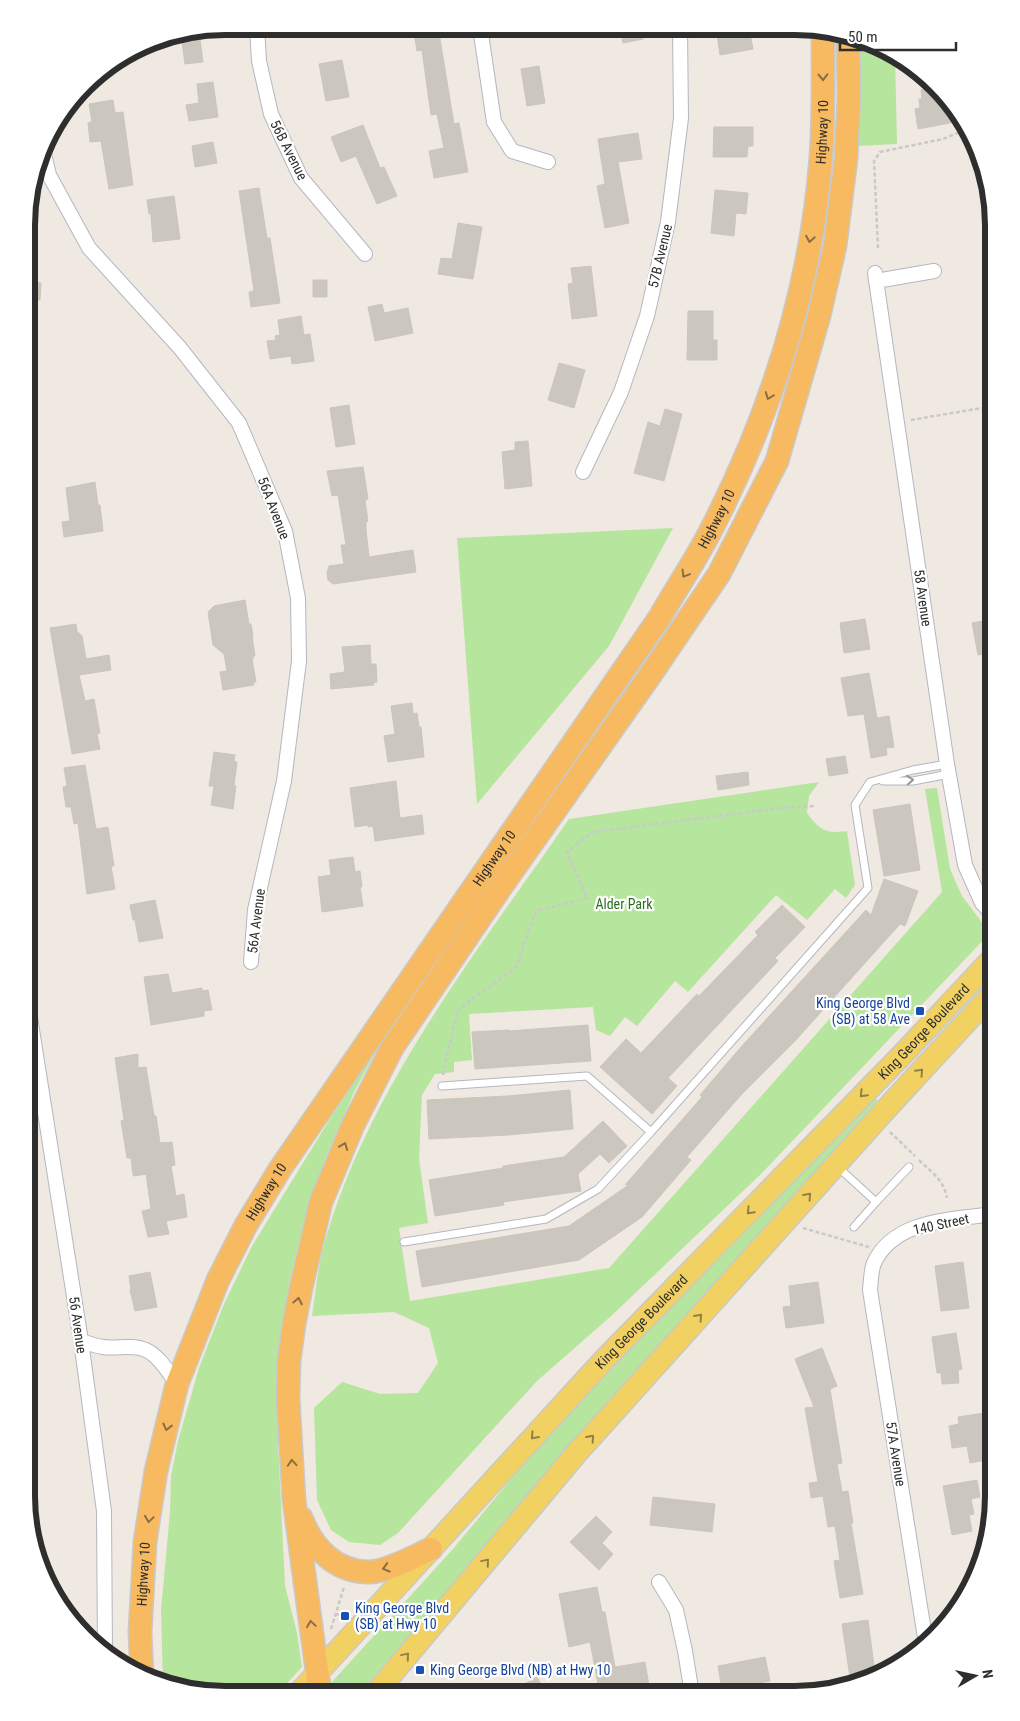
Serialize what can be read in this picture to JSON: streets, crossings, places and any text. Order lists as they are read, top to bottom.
{
  "streets": {
    "highway": ["Highway 10"],
    "main road": ["King George Boulevard"],
    "street": [
      "56B Avenue",
      "57B Avenue",
      "56A Avenue",
      "58 Avenue",
      "140 Street",
      "56 Avenue",
      "57A Avenue"
    ]
  },
  "crossings": [
    ["Highway 10", "King George Boulevard"],
    ["140 Street", "57A Avenue"]
  ],
  "parks": ["Alder Park"],
  "places": {
    "transit": ["King George Blvd (SB) at 58 Ave", "King George Blvd (SB) at Hwy 10", "King George Blvd (NB) at Hwy 10"]
  },
  "scale_bar": "50 m",
  "north": "right"
}
